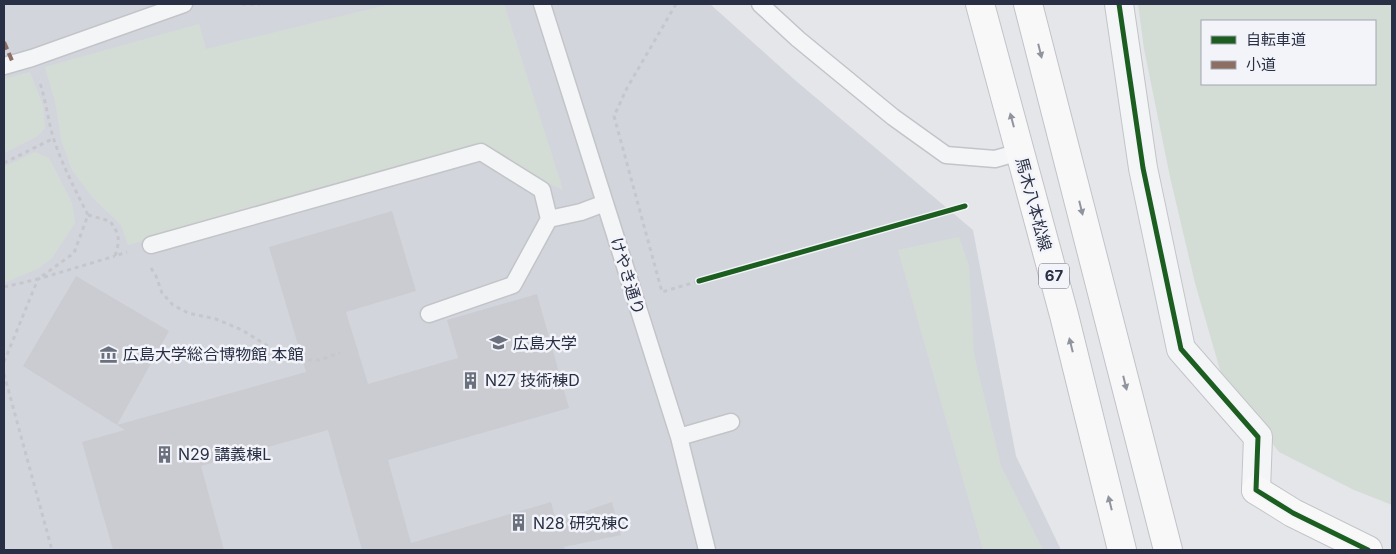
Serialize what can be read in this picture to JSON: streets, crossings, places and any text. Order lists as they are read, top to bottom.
{
  "streets": {
    "main road": ["馬木八本松線", "67"],
    "lane": ["けやき通り"]
  },
  "places": {
    "school or university": ["広島大学"],
    "museum": ["広島大学総合博物館 本館"],
    "building": ["N27 技術棟D", "N29 講義棟L", "N28 研究棟C"]
  },
  "legend": ["自転車道", "小道"]
}
